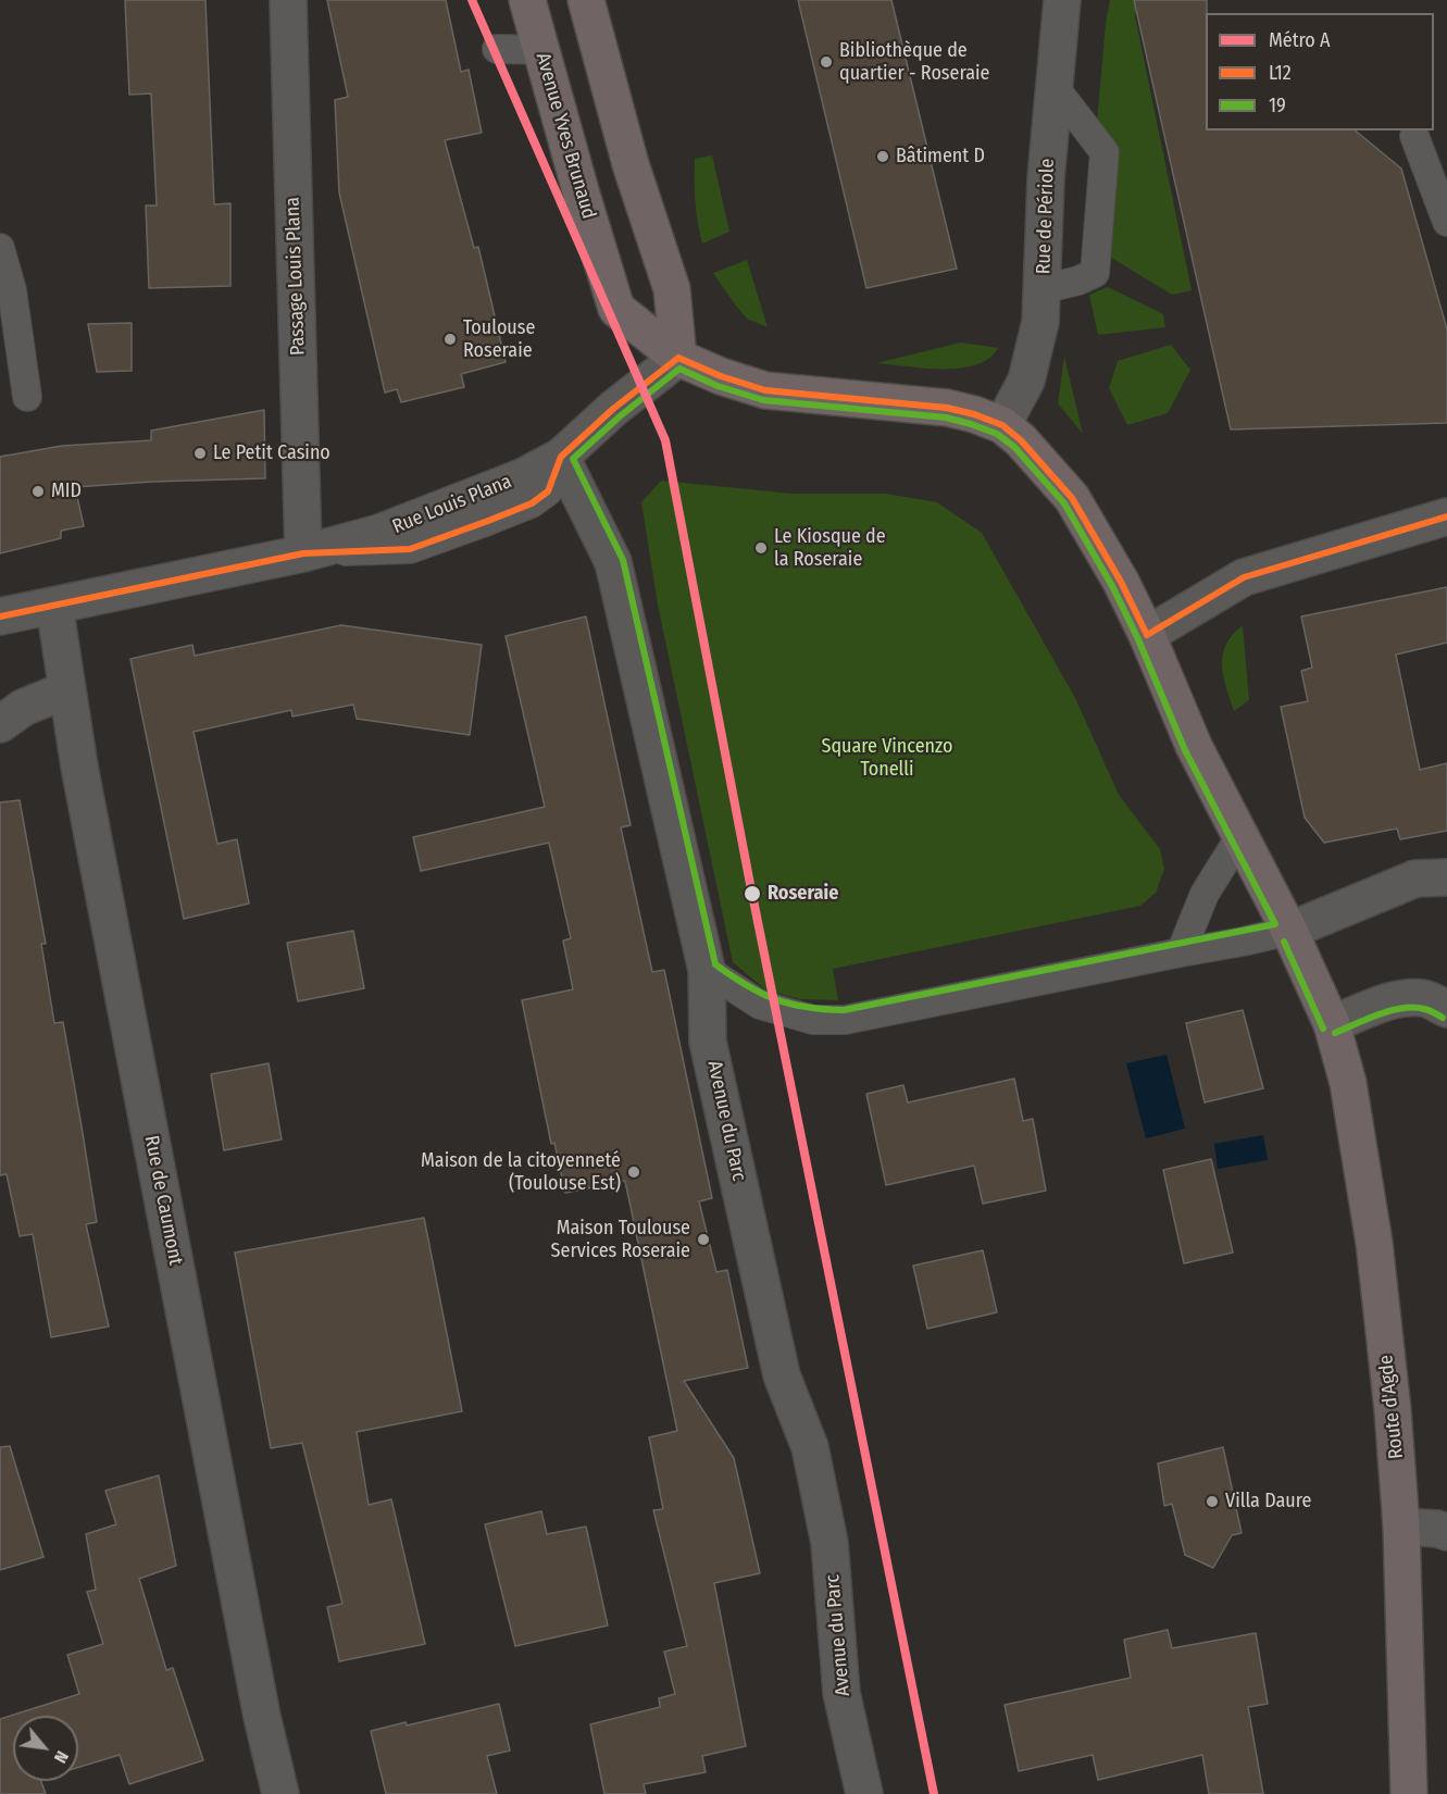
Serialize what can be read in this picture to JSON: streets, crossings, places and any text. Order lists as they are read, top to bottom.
{
  "streets": {
    "main road": ["Avenue Yves Brunaud", "Route d'Agde"],
    "street": [
      "Rue de Périole",
      "Passage Louis Plana",
      "Rue Louis Plana",
      "Avenue du Parc",
      "Rue de Caumont"
    ]
  },
  "crossings": [
    ["Avenue Yves Brunaud", "Rue de Périole"],
    ["Avenue Yves Brunaud", "Rue Louis Plana"],
    ["Avenue Yves Brunaud", "Route d'Agde"],
    ["Passage Louis Plana", "Rue Louis Plana"],
    ["Rue Louis Plana", "Avenue du Parc"],
    ["Rue Louis Plana", "Rue de Caumont"]
  ],
  "parks": ["Square Vincenzo Tonelli"],
  "places": [
    "Bibliothèque de quartier - Roseraie",
    "Bâtiment D",
    "Toulouse Roseraie",
    "Le Petit Casino",
    "MID",
    "Le Kiosque de la Roseraie",
    "Roseraie",
    "Maison de la citoyenneté (Toulouse Est)",
    "Maison Toulouse Services Roseraie",
    "Villa Daure"
  ],
  "lines": ["metro line A", "transit line L12", "transit line 19"],
  "legend": ["Métro A", "L12", "19"],
  "north": "bottom right"
}
